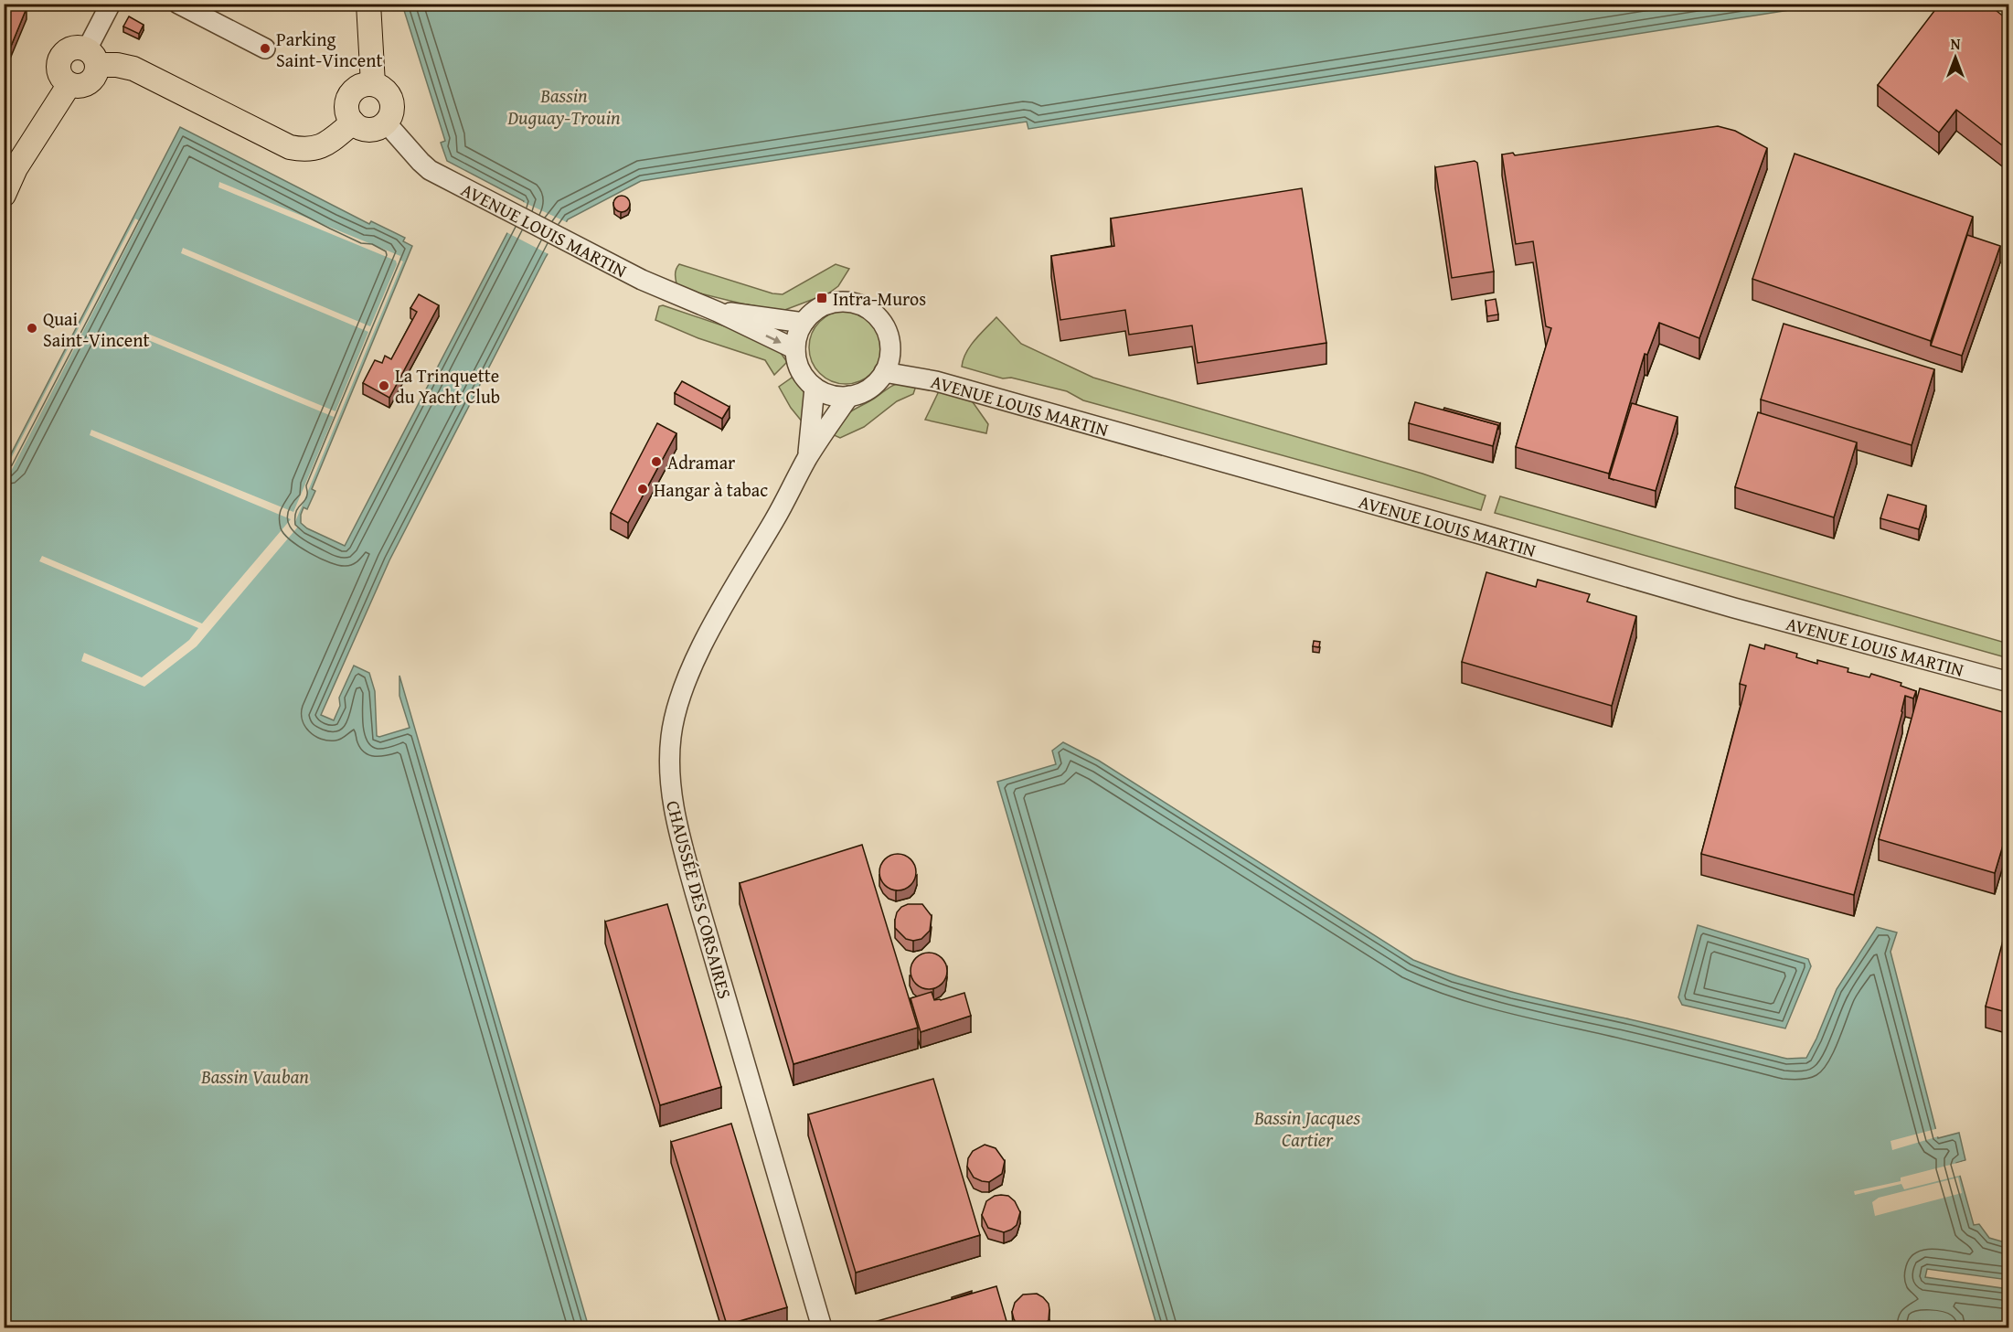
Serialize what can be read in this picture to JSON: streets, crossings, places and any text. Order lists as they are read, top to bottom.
{
  "streets": {
    "street": ["AVENUE LOUIS MARTIN", "CHAUSSÉE DES CORSAIRES"]
  },
  "crossings": [
    ["AVENUE LOUIS MARTIN", "CHAUSSÉE DES CORSAIRES"]
  ],
  "water": ["Bassin Duguay-Trouin", "Bassin Vauban", "Bassin Jacques Cartier"],
  "places": {
    "other": [
      "Parking Saint-Vincent",
      "Quai Saint-Vincent",
      "La Trinquette du Yacht Club",
      "Adramar",
      "Hangar à tabac"
    ],
    "transit": ["Intra-Muros"]
  },
  "north": "top"
}
